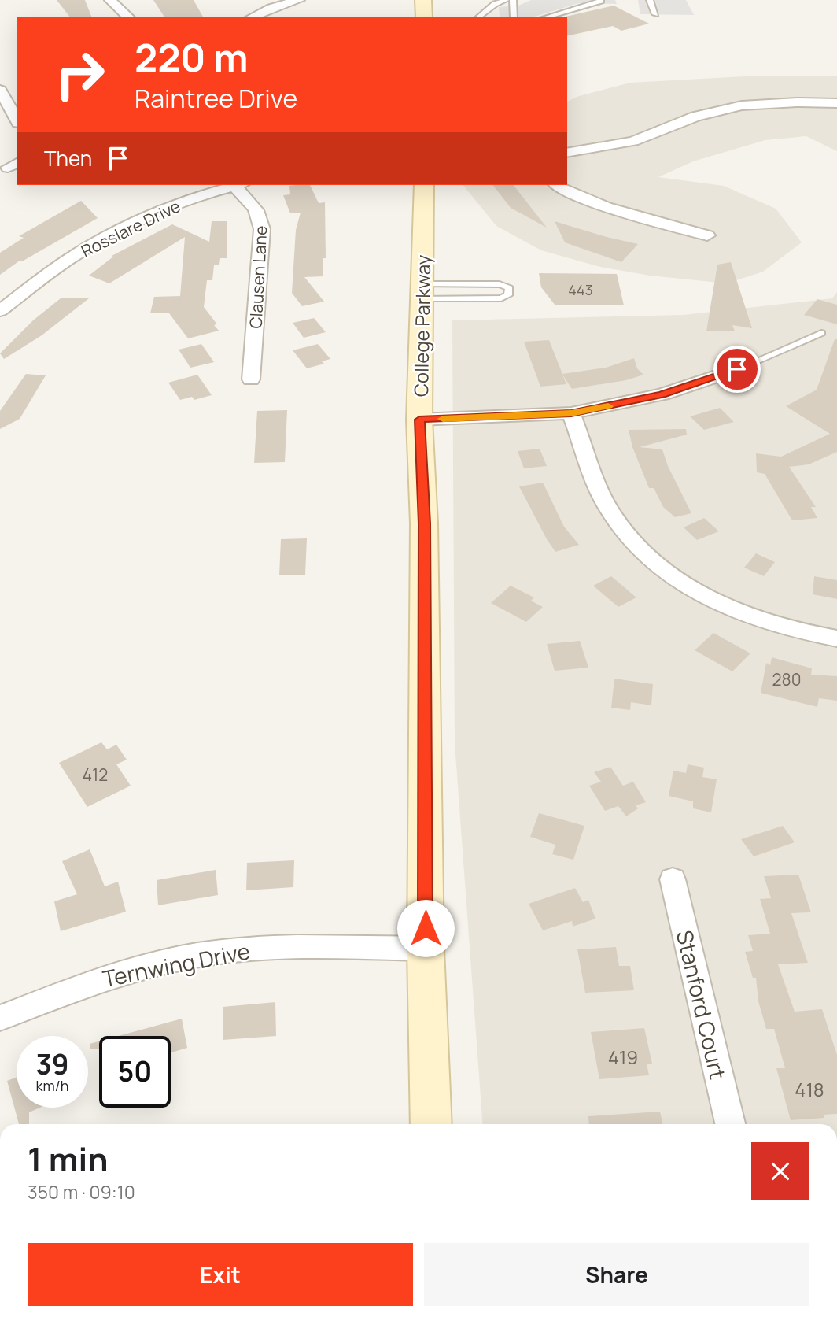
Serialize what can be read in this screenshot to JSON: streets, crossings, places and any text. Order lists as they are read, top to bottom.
{
  "streets": {
    "main road": ["College Parkway"],
    "street": [
      "Rosslare Drive",
      "Clausen Lane",
      "Ternwing Drive",
      "Stanford Court"
    ]
  },
  "crossings": [
    ["College Parkway", "Ternwing Drive"]
  ],
  "house_numbers": [
    "443",
    "280",
    "412",
    "419",
    "418"
  ],
  "page": {
    "turn": ["220 m", "Raintree Drive"],
    "then": "Then",
    "speed": "39 km/h",
    "limit": "50",
    "heading": ["1 min", "350 m · 09:10"],
    "buttons": ["Exit", "Share"]
  }
}
